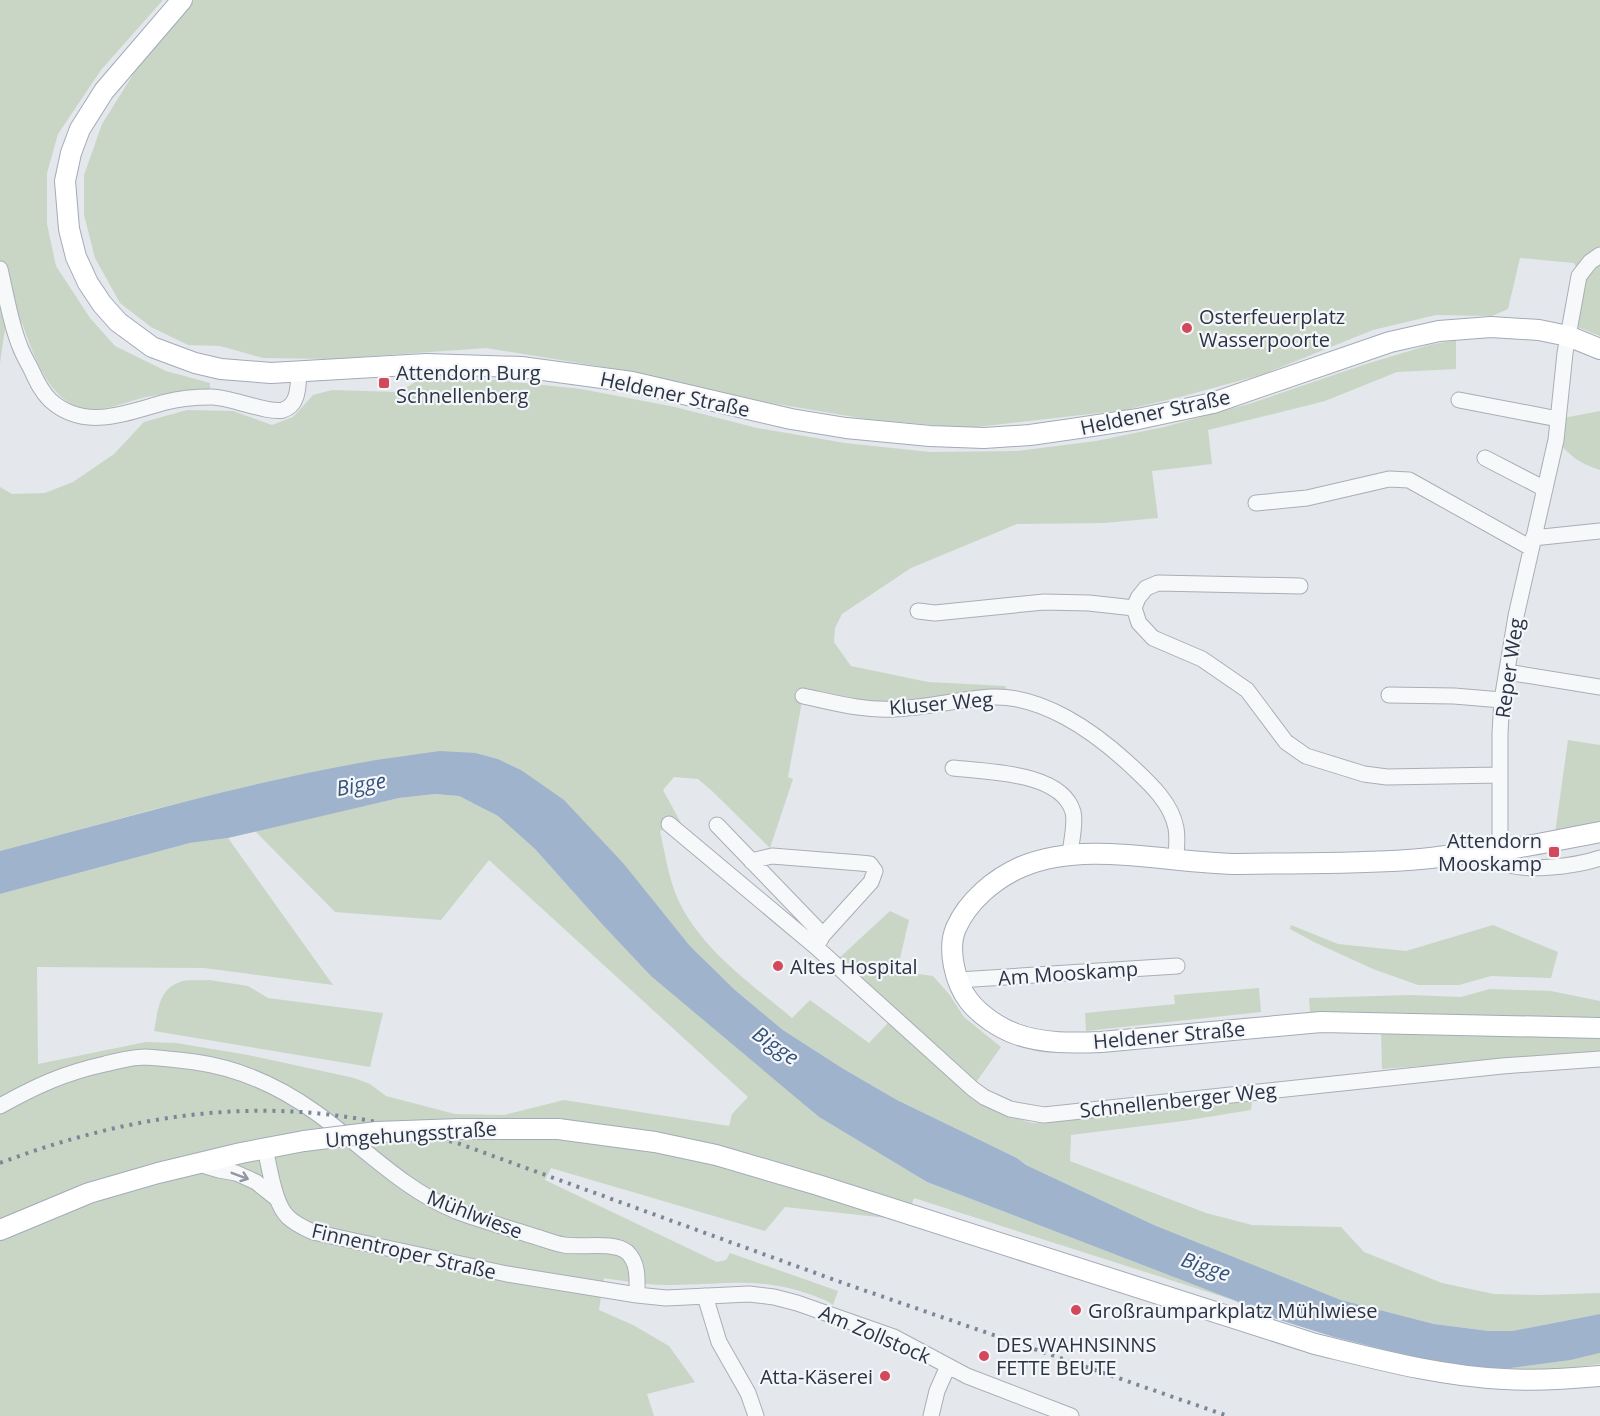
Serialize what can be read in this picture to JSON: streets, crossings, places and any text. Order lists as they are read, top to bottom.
{
  "streets": {
    "main road": ["Heldener Straße", "Umgehungsstraße"],
    "street": [
      "Reper Weg",
      "Kluser Weg",
      "Am Mooskamp",
      "Schnellenberger Weg",
      "Mühlwiese",
      "Finnentroper Straße",
      "Am Zollstock"
    ]
  },
  "crossings": [
    ["Heldener Straße", "Reper Weg"],
    ["Heldener Straße", "Kluser Weg"],
    ["Heldener Straße", "Am Mooskamp"],
    ["Umgehungsstraße", "Finnentroper Straße"],
    ["Mühlwiese", "Finnentroper Straße"],
    ["Finnentroper Straße", "Am Zollstock"]
  ],
  "water": ["Bigge"],
  "places": {
    "other": [
      "Osterfeuerplatz Wasserpoorte",
      "Altes Hospital",
      "Großraumparkplatz Mühlwiese",
      "DES WAHNSINNS FETTE BEUTE",
      "Atta-Käserei"
    ],
    "transit": ["Attendorn Burg Schnellenberg", "Attendorn Mooskamp"]
  }
}
